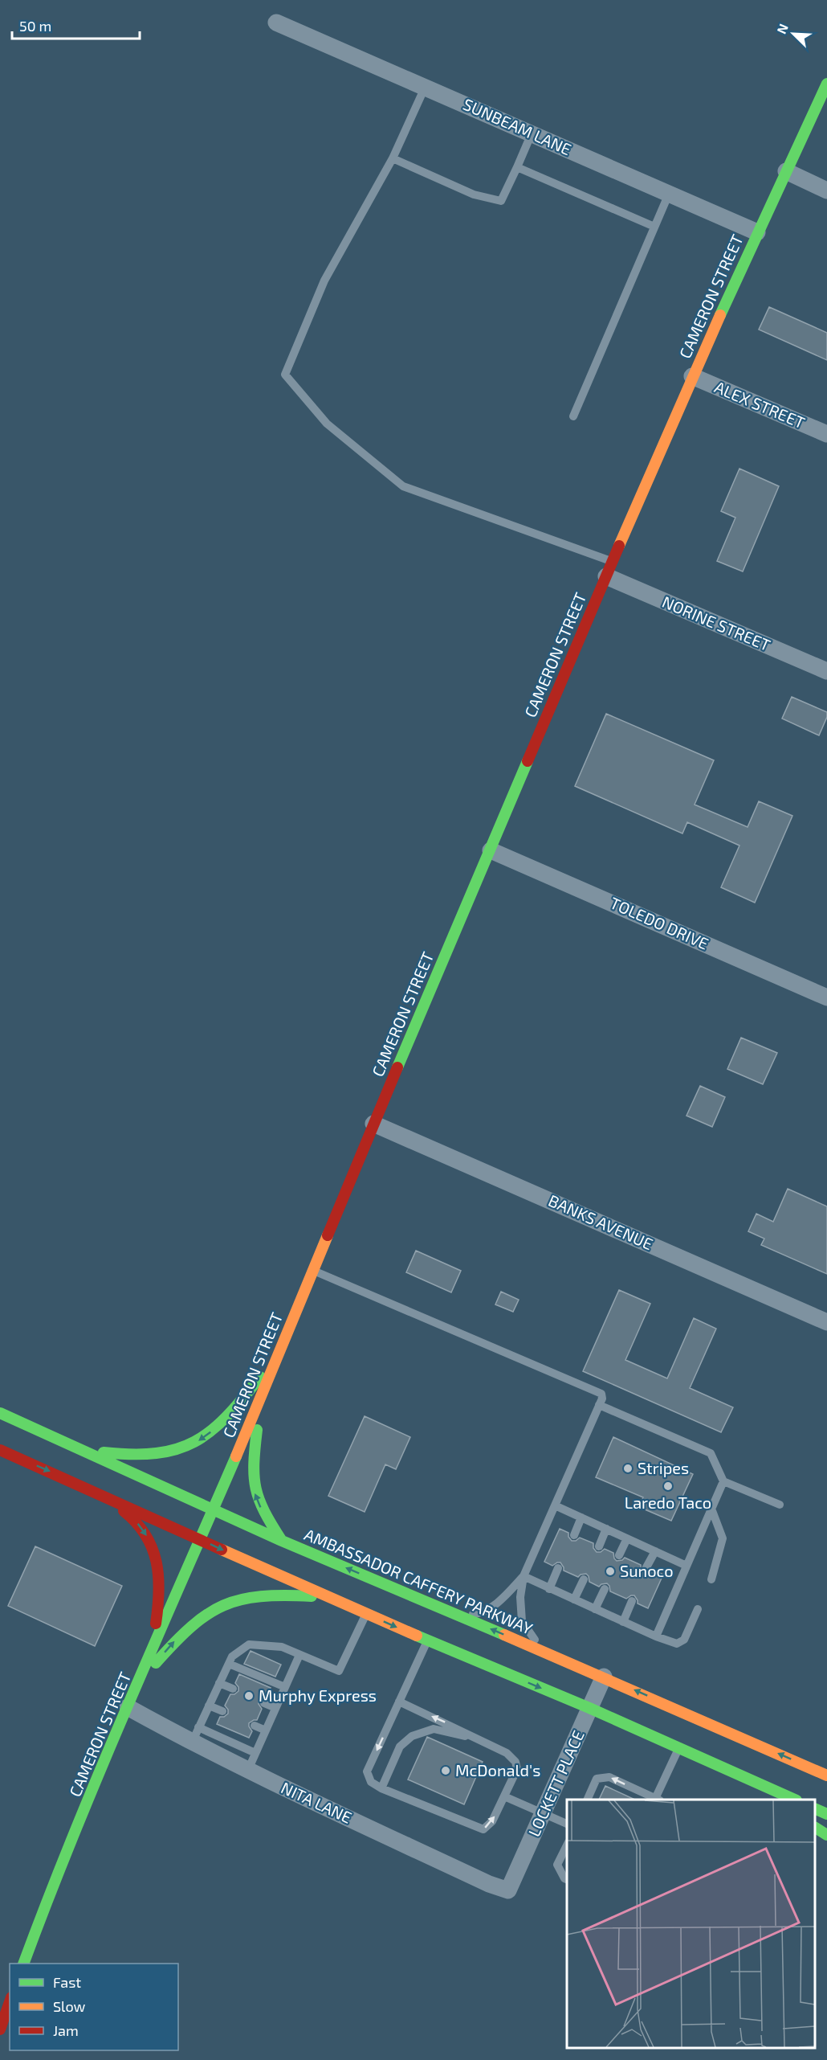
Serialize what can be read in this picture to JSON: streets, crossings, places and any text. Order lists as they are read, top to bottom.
{
  "streets": {
    "main road": ["CAMERON STREET", "AMBASSADOR CAFFERY PARKWAY"],
    "street": [
      "SUNBEAM LANE",
      "ALEX STREET",
      "NORINE STREET",
      "TOLEDO DRIVE",
      "BANKS AVENUE",
      "LOCKETT PLACE",
      "NITA LANE"
    ]
  },
  "crossings": [
    ["SUNBEAM LANE", "CAMERON STREET"],
    ["CAMERON STREET", "ALEX STREET"],
    ["CAMERON STREET", "NORINE STREET"],
    ["CAMERON STREET", "TOLEDO DRIVE"],
    ["CAMERON STREET", "BANKS AVENUE"],
    ["CAMERON STREET", "AMBASSADOR CAFFERY PARKWAY"],
    ["CAMERON STREET", "NITA LANE"],
    ["AMBASSADOR CAFFERY PARKWAY", "LOCKETT PLACE"],
    ["LOCKETT PLACE", "NITA LANE"]
  ],
  "places": [
    "Stripes",
    "Laredo Taco",
    "Sunoco",
    "Murphy Express",
    "McDonald's"
  ],
  "legend": ["Fast", "Slow", "Jam"],
  "scale_bar": "50 m",
  "north": "top left"
}
